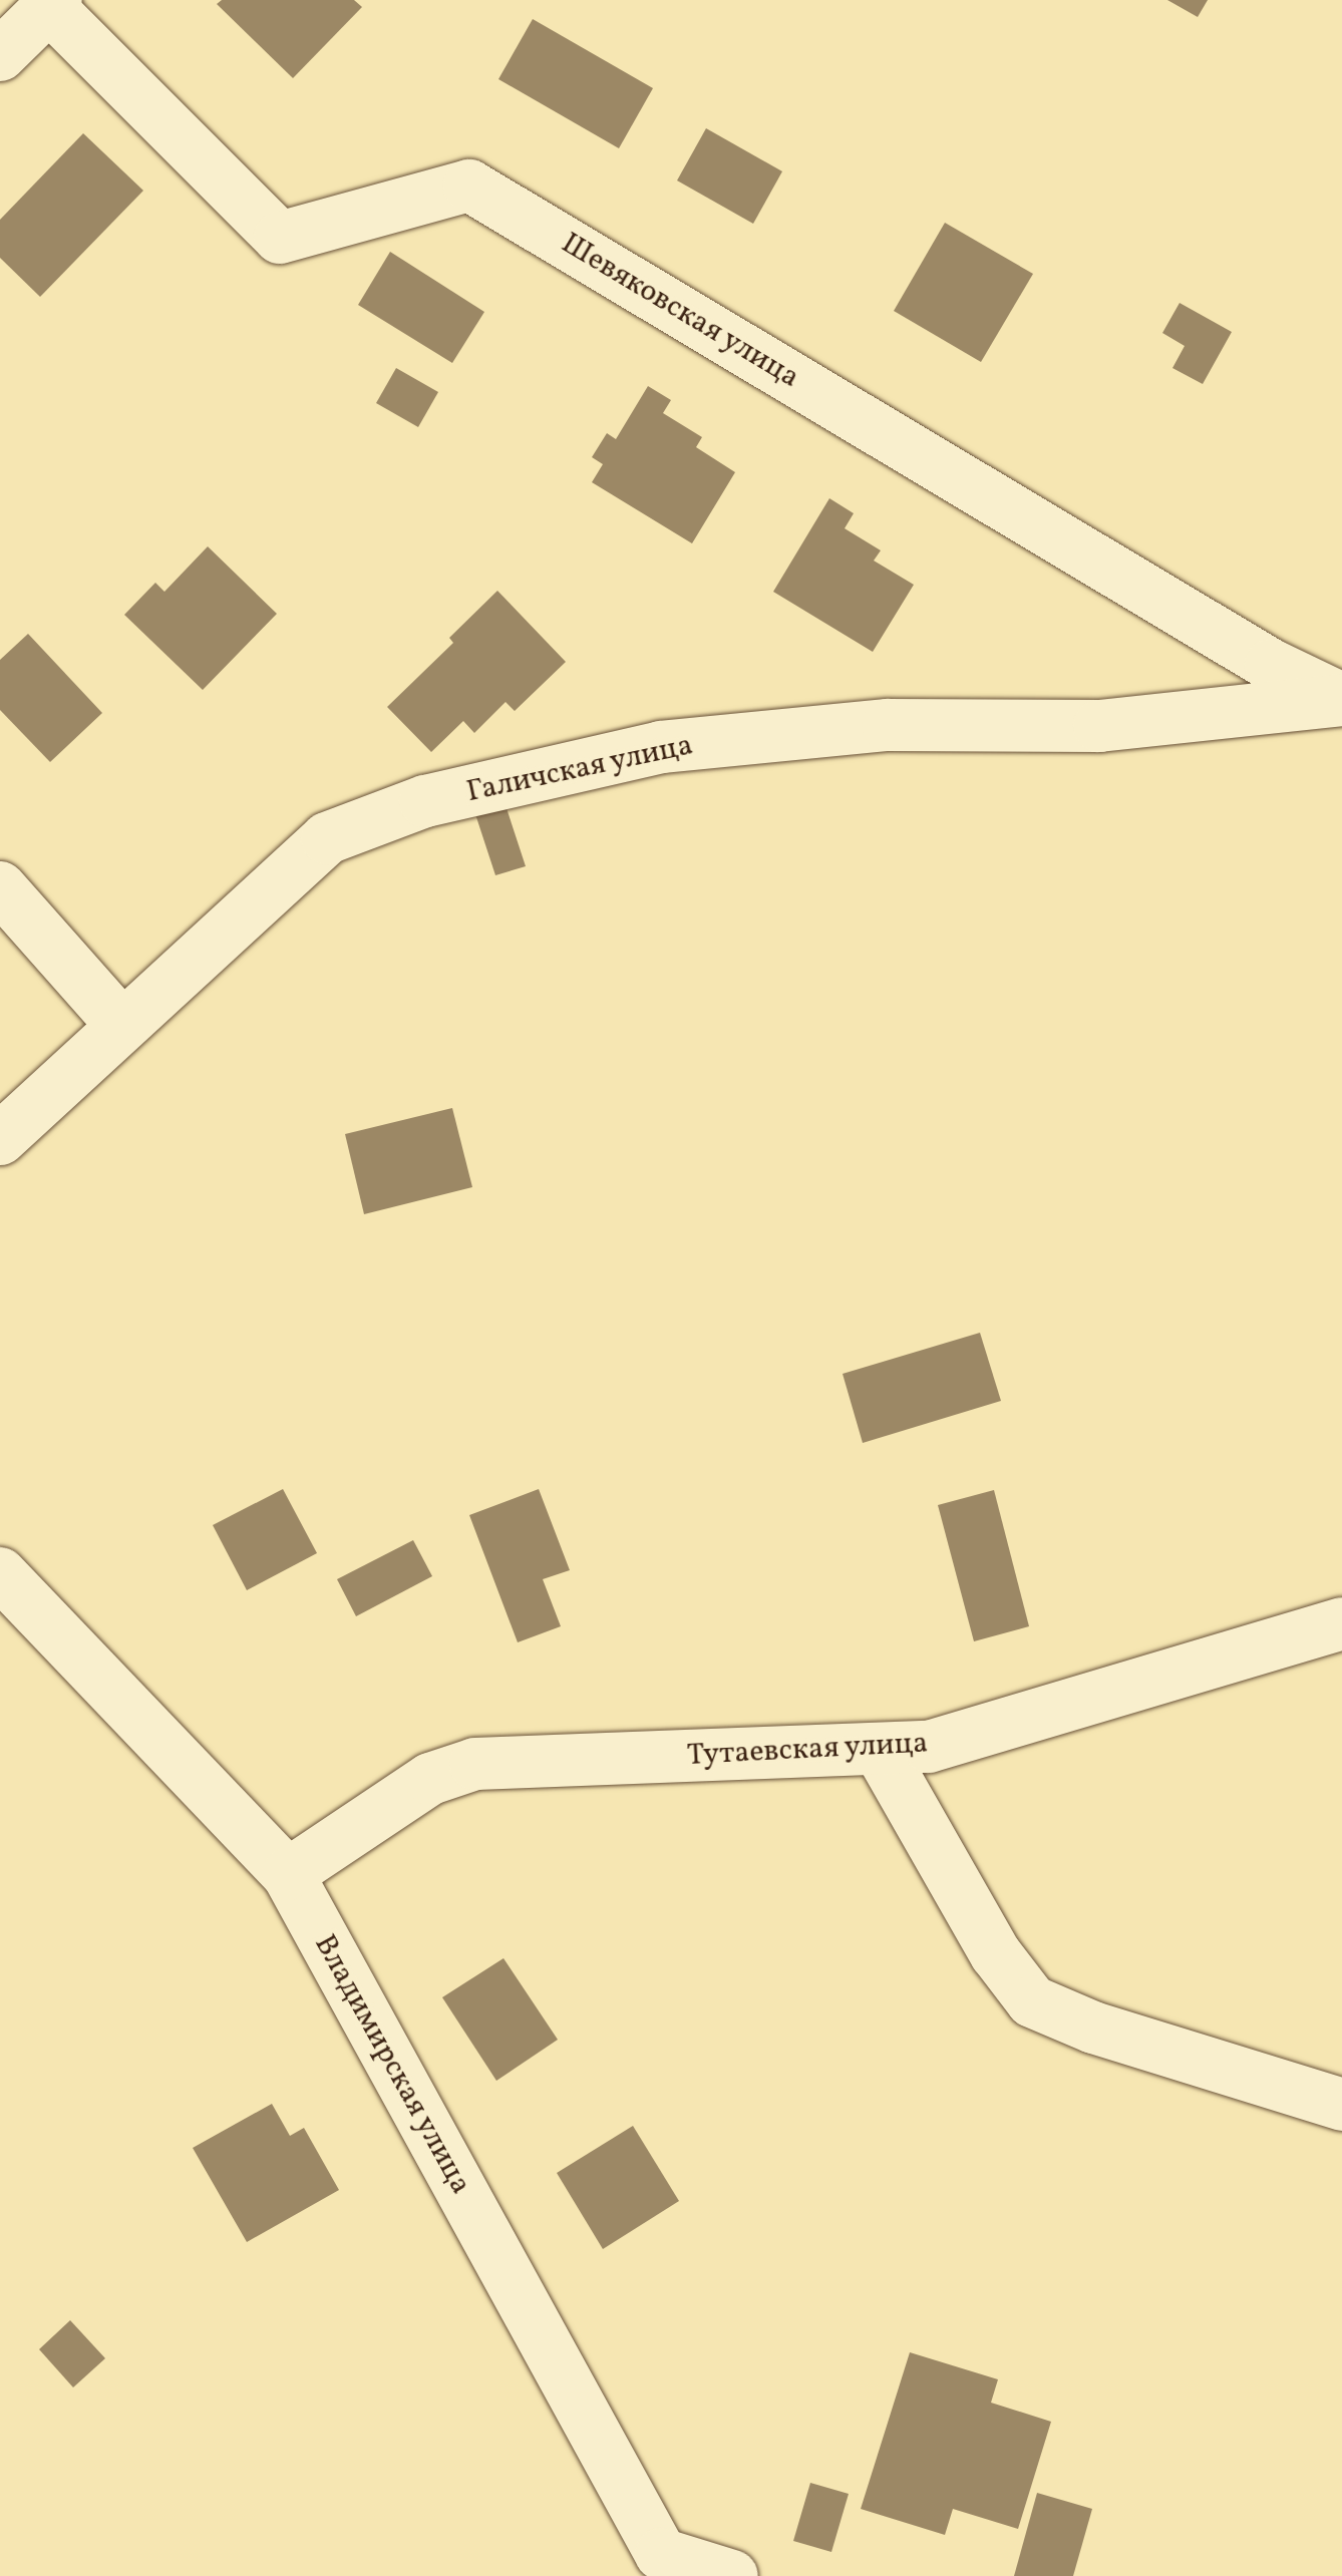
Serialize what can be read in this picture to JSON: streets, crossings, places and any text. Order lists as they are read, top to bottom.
{
  "streets": {
    "street": [
      "Шевяковская улица",
      "Галичская улица",
      "Тутаевская улица",
      "Владимирская улица"
    ]
  },
  "crossings": [
    ["Шевяковская улица", "Галичская улица"],
    ["Тутаевская улица", "Владимирская улица"]
  ]
}
